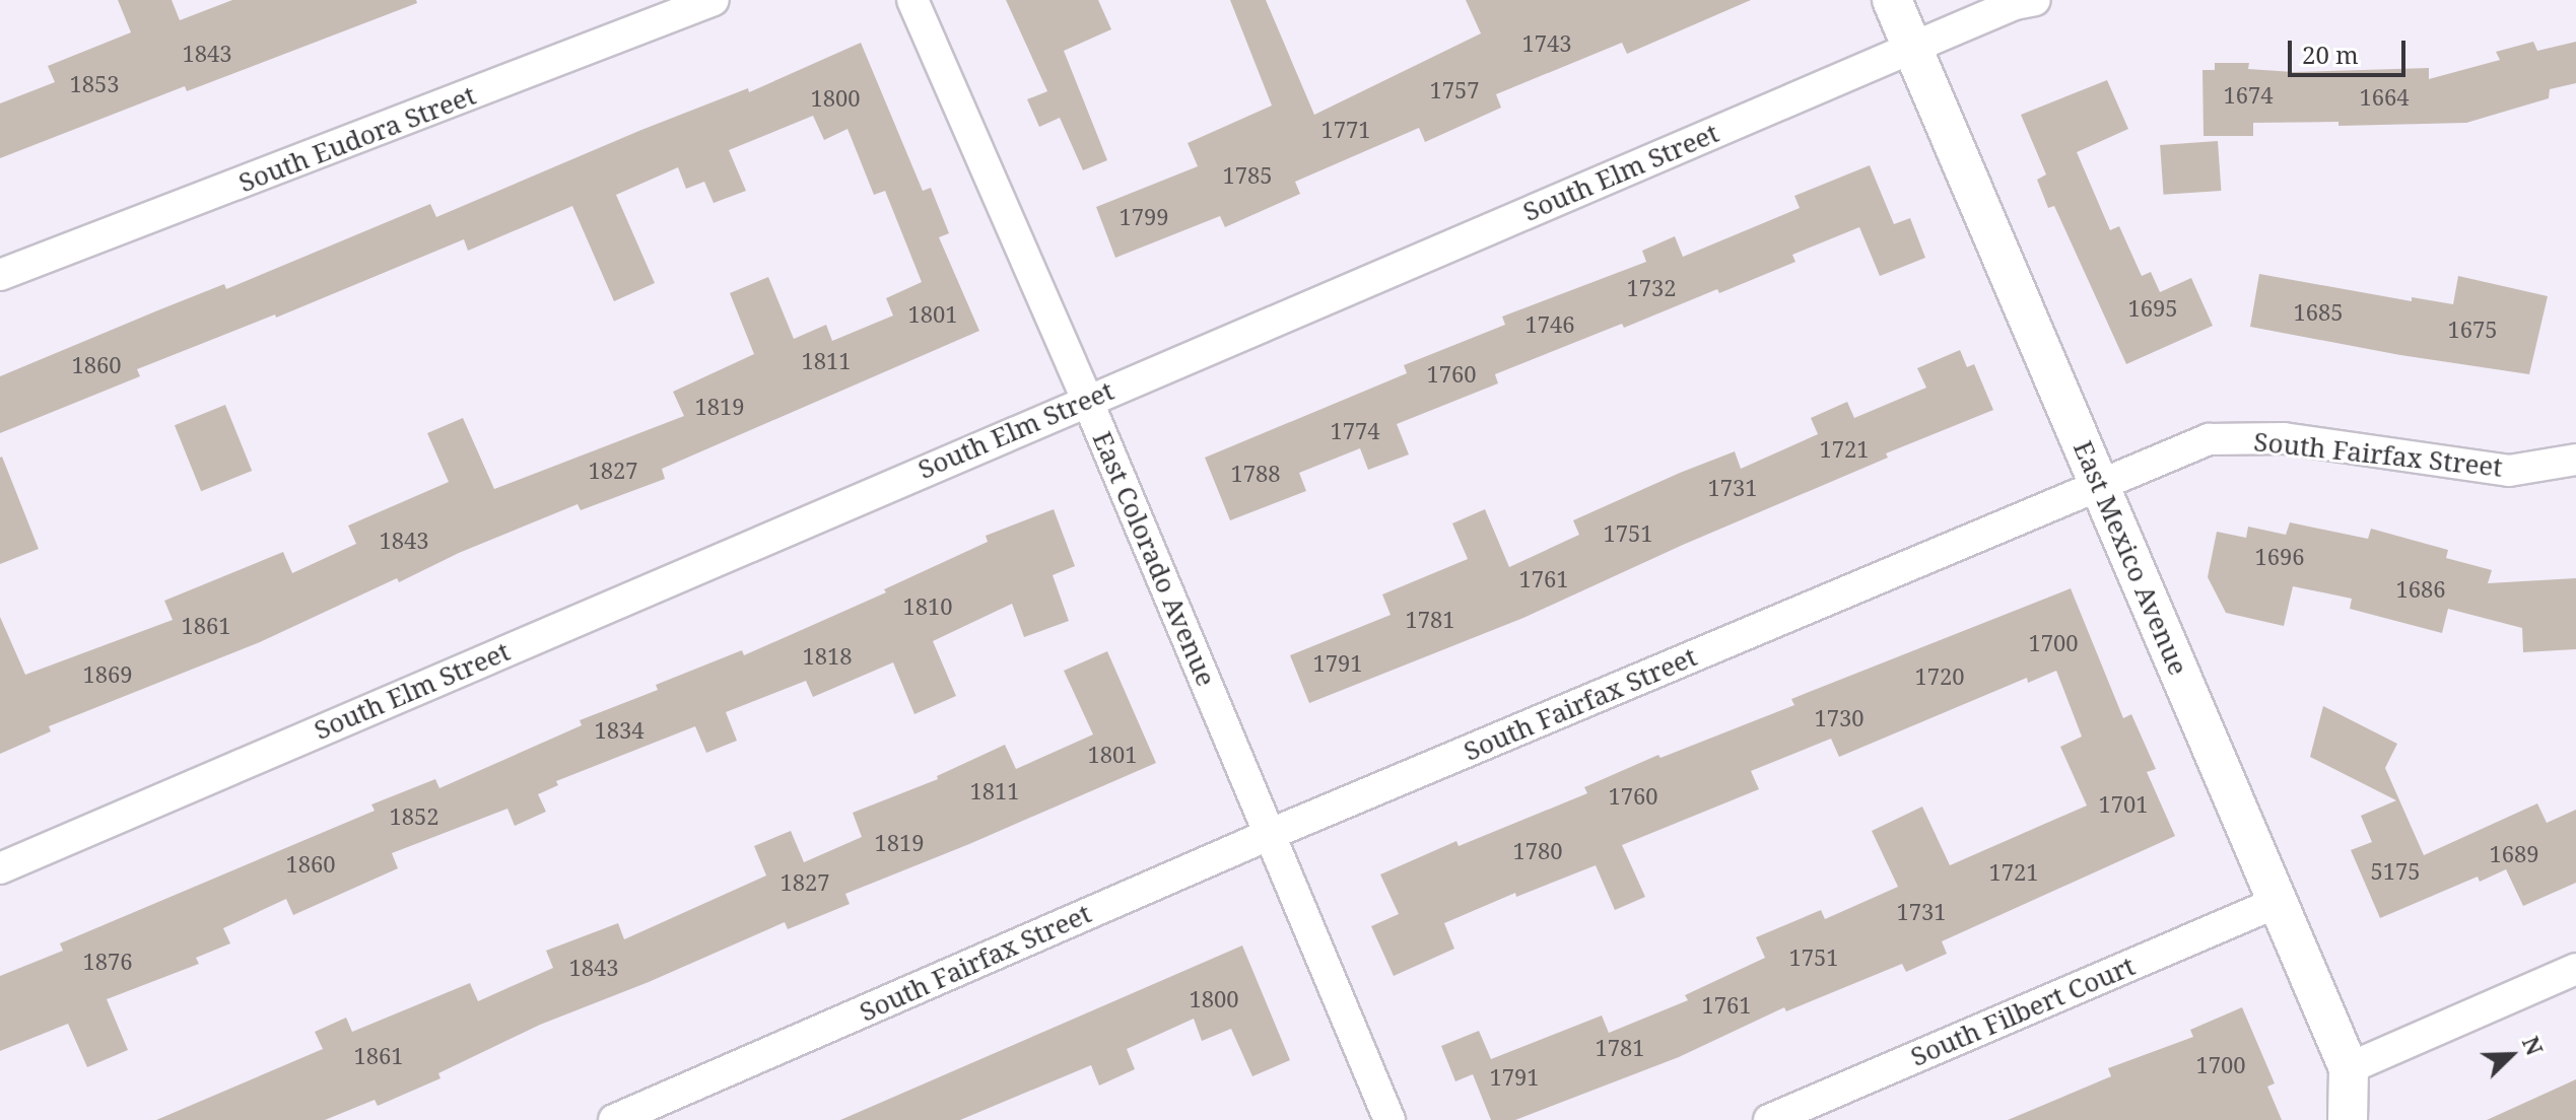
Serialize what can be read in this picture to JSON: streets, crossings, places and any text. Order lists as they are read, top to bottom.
{
  "streets": {
    "street": [
      "South Eudora Street",
      "South Elm Street",
      "South Fairfax Street",
      "East Mexico Avenue",
      "East Colorado Avenue",
      "South Filbert Court"
    ]
  },
  "crossings": [
    ["South Elm Street", "East Mexico Avenue"],
    ["South Elm Street", "East Colorado Avenue"],
    ["South Fairfax Street", "East Mexico Avenue"],
    ["South Fairfax Street", "East Colorado Avenue"],
    ["East Mexico Avenue", "South Filbert Court"]
  ],
  "house_numbers": [
    "1743",
    "1843",
    "1853",
    "1757",
    "1674",
    "1664",
    "1800",
    "1771",
    "1785",
    "1799",
    "1732",
    "1695",
    "1685",
    "1801",
    "1746",
    "1675",
    "1811",
    "1860",
    "1760",
    "1819",
    "1774",
    "1721",
    "1827",
    "1788",
    "1731",
    "1751",
    "1843",
    "1696",
    "1761",
    "1686",
    "1810",
    "1781",
    "1861",
    "1700",
    "1818",
    "1791",
    "1869",
    "1720",
    "1730",
    "1834",
    "1801",
    "1811",
    "1760",
    "1701",
    "1852",
    "1819",
    "1780",
    "1689",
    "1860",
    "5175",
    "1721",
    "1827",
    "1731",
    "1751",
    "1876",
    "1843",
    "1800",
    "1761",
    "1781",
    "1861",
    "1700",
    "1791"
  ],
  "scale_bar": "20 m",
  "north": "top right"
}
